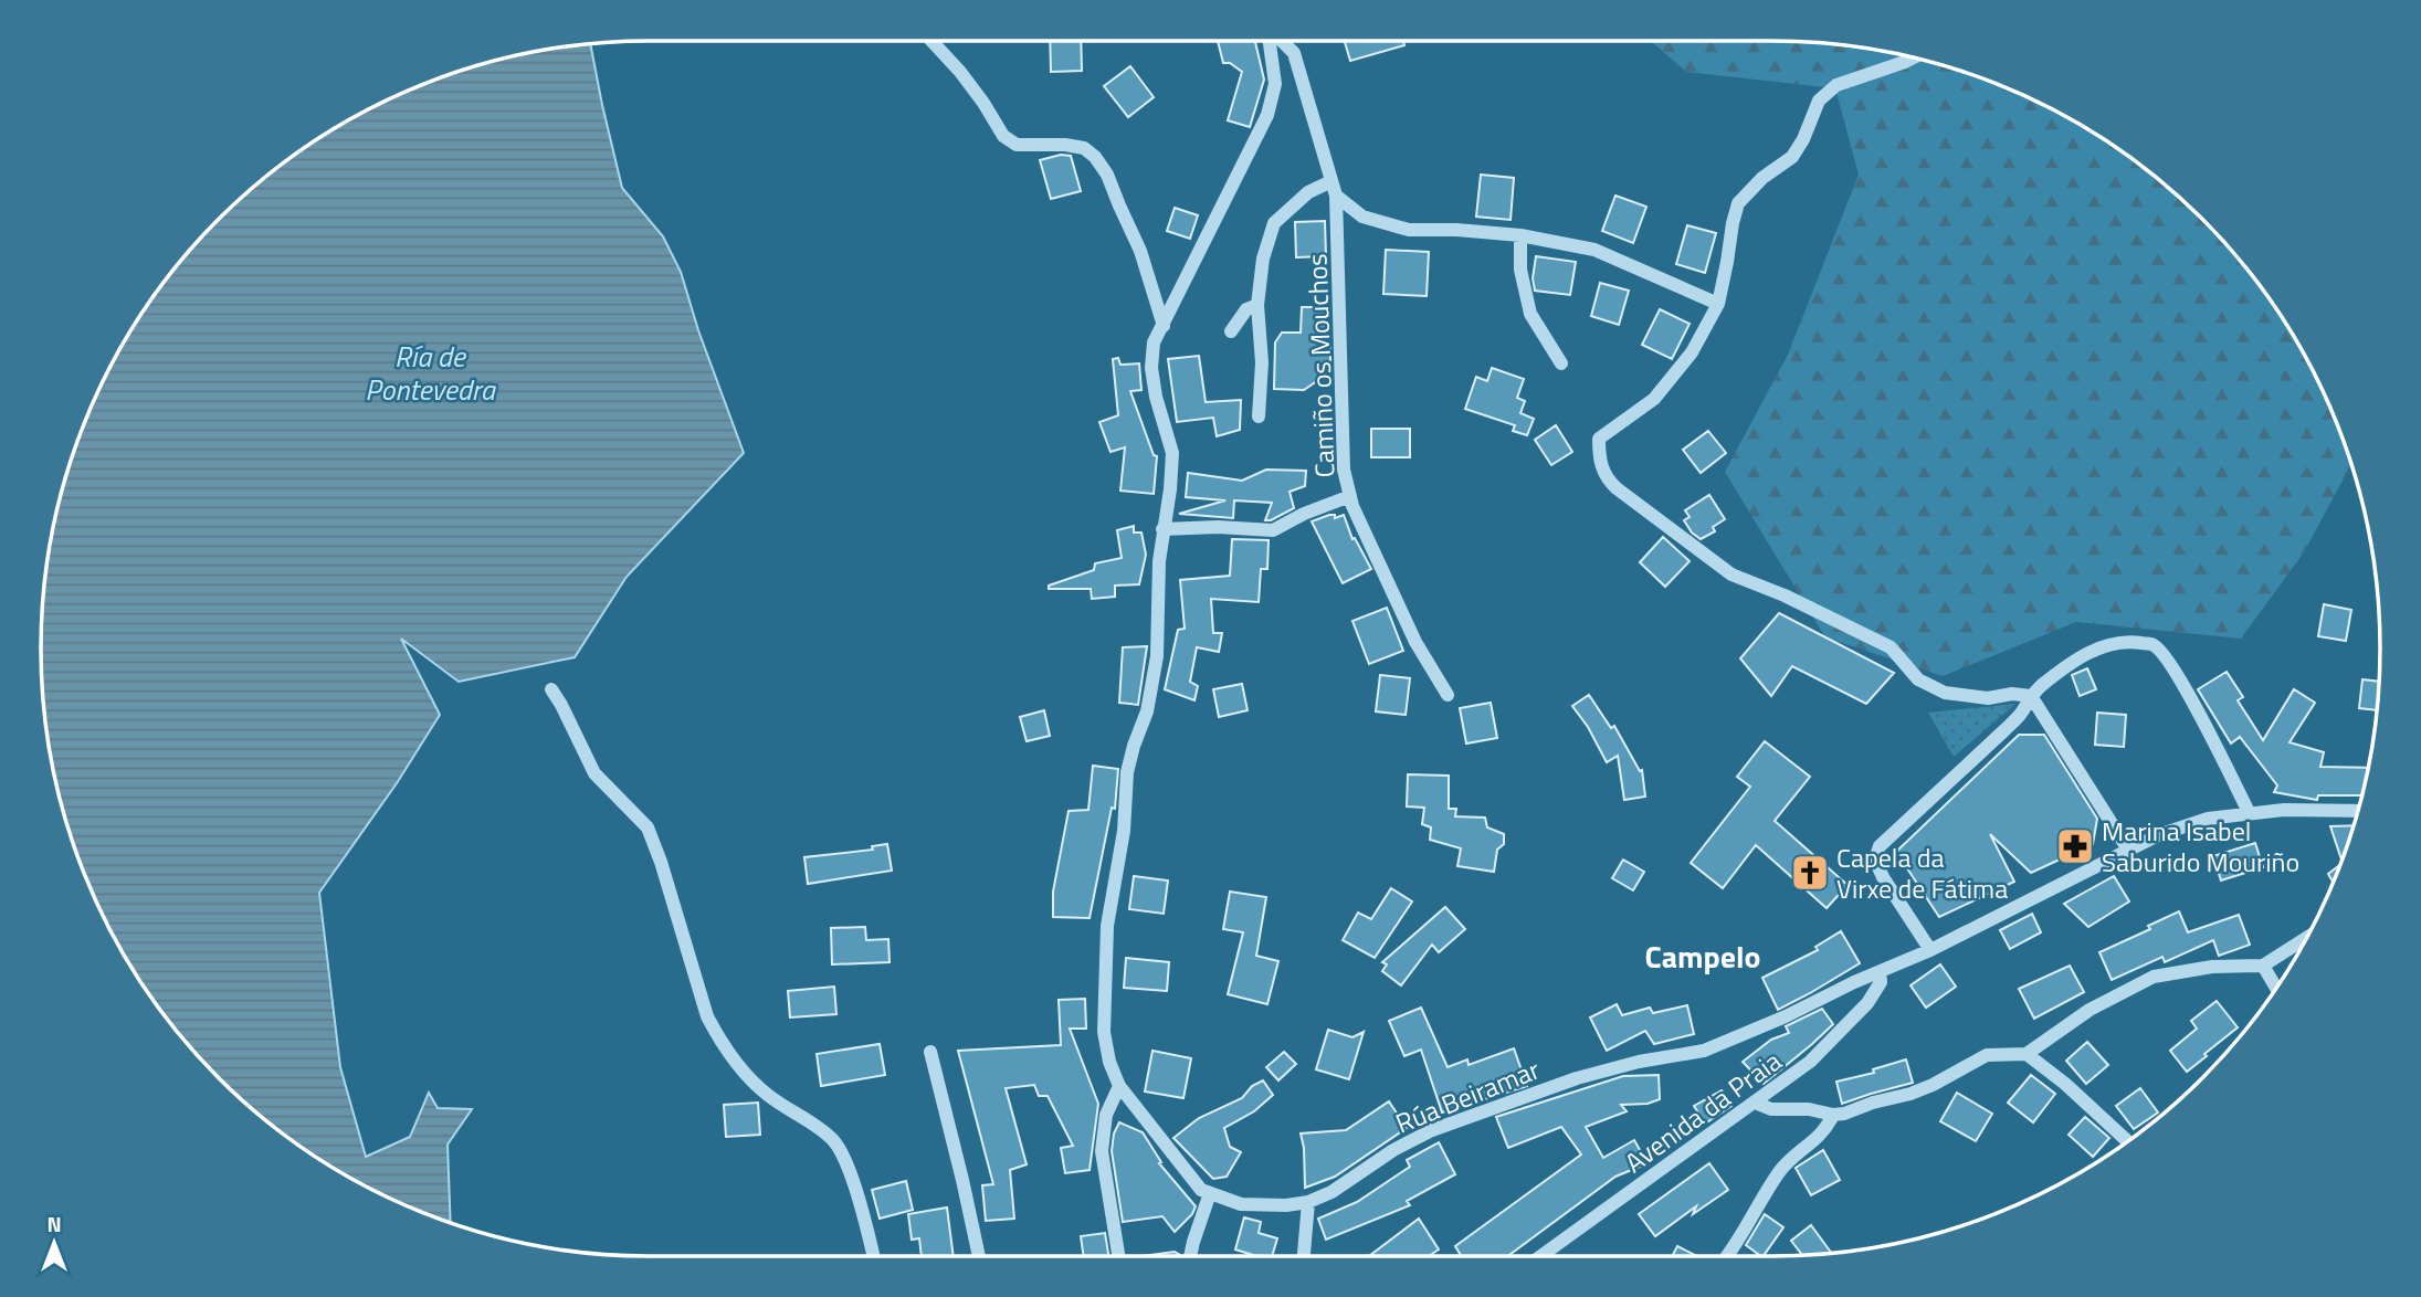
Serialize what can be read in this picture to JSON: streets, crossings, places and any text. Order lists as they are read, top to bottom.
{
  "streets": {
    "street": ["Camiño os Mouchos", "Rúa Beiramar", "Avenida da Praia"]
  },
  "crossings": [
    ["Rúa Beiramar", "Avenida da Praia"]
  ],
  "districts": ["Campelo"],
  "water": ["Ría de Pontevedra"],
  "places": {
    "pharmacy": ["Marina Isabel Saburido Mouriño"],
    "church": ["Capela da Virxe de Fátima"]
  },
  "north": "top"
}
